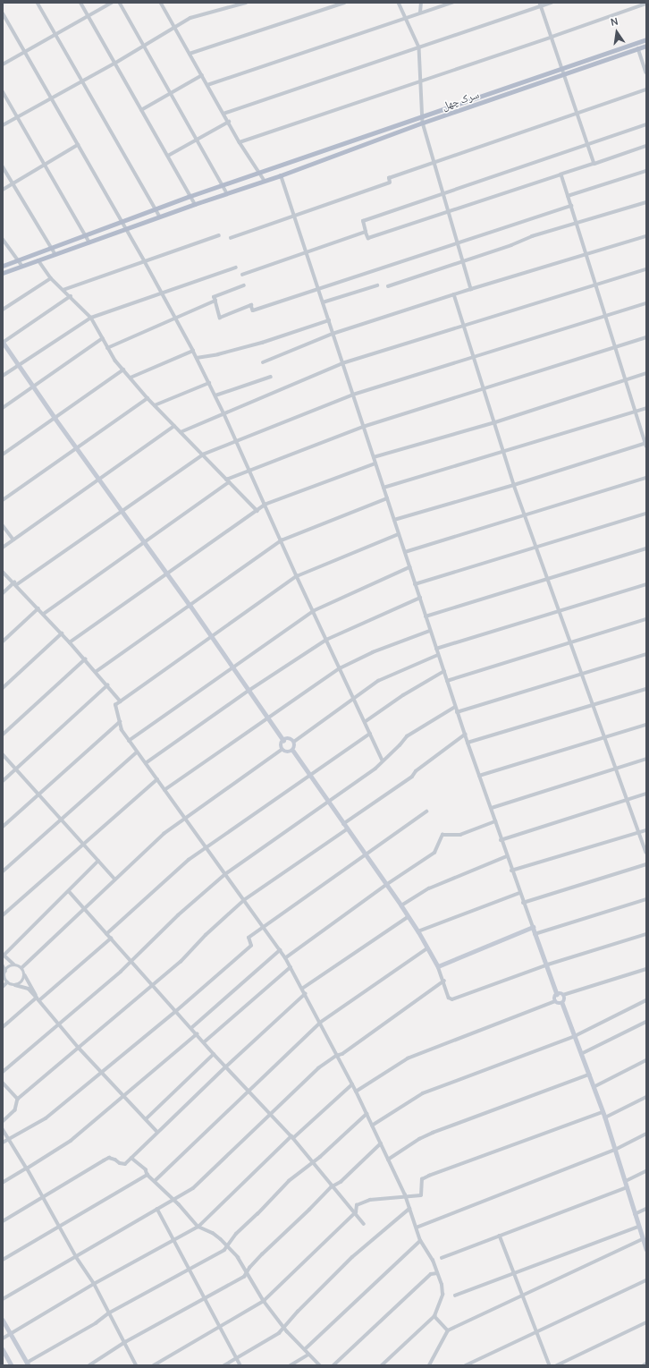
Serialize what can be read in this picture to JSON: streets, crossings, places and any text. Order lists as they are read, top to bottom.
{
  "streets": {
    "main road": ["سرک چهل"]
  },
  "north": "top"
}
